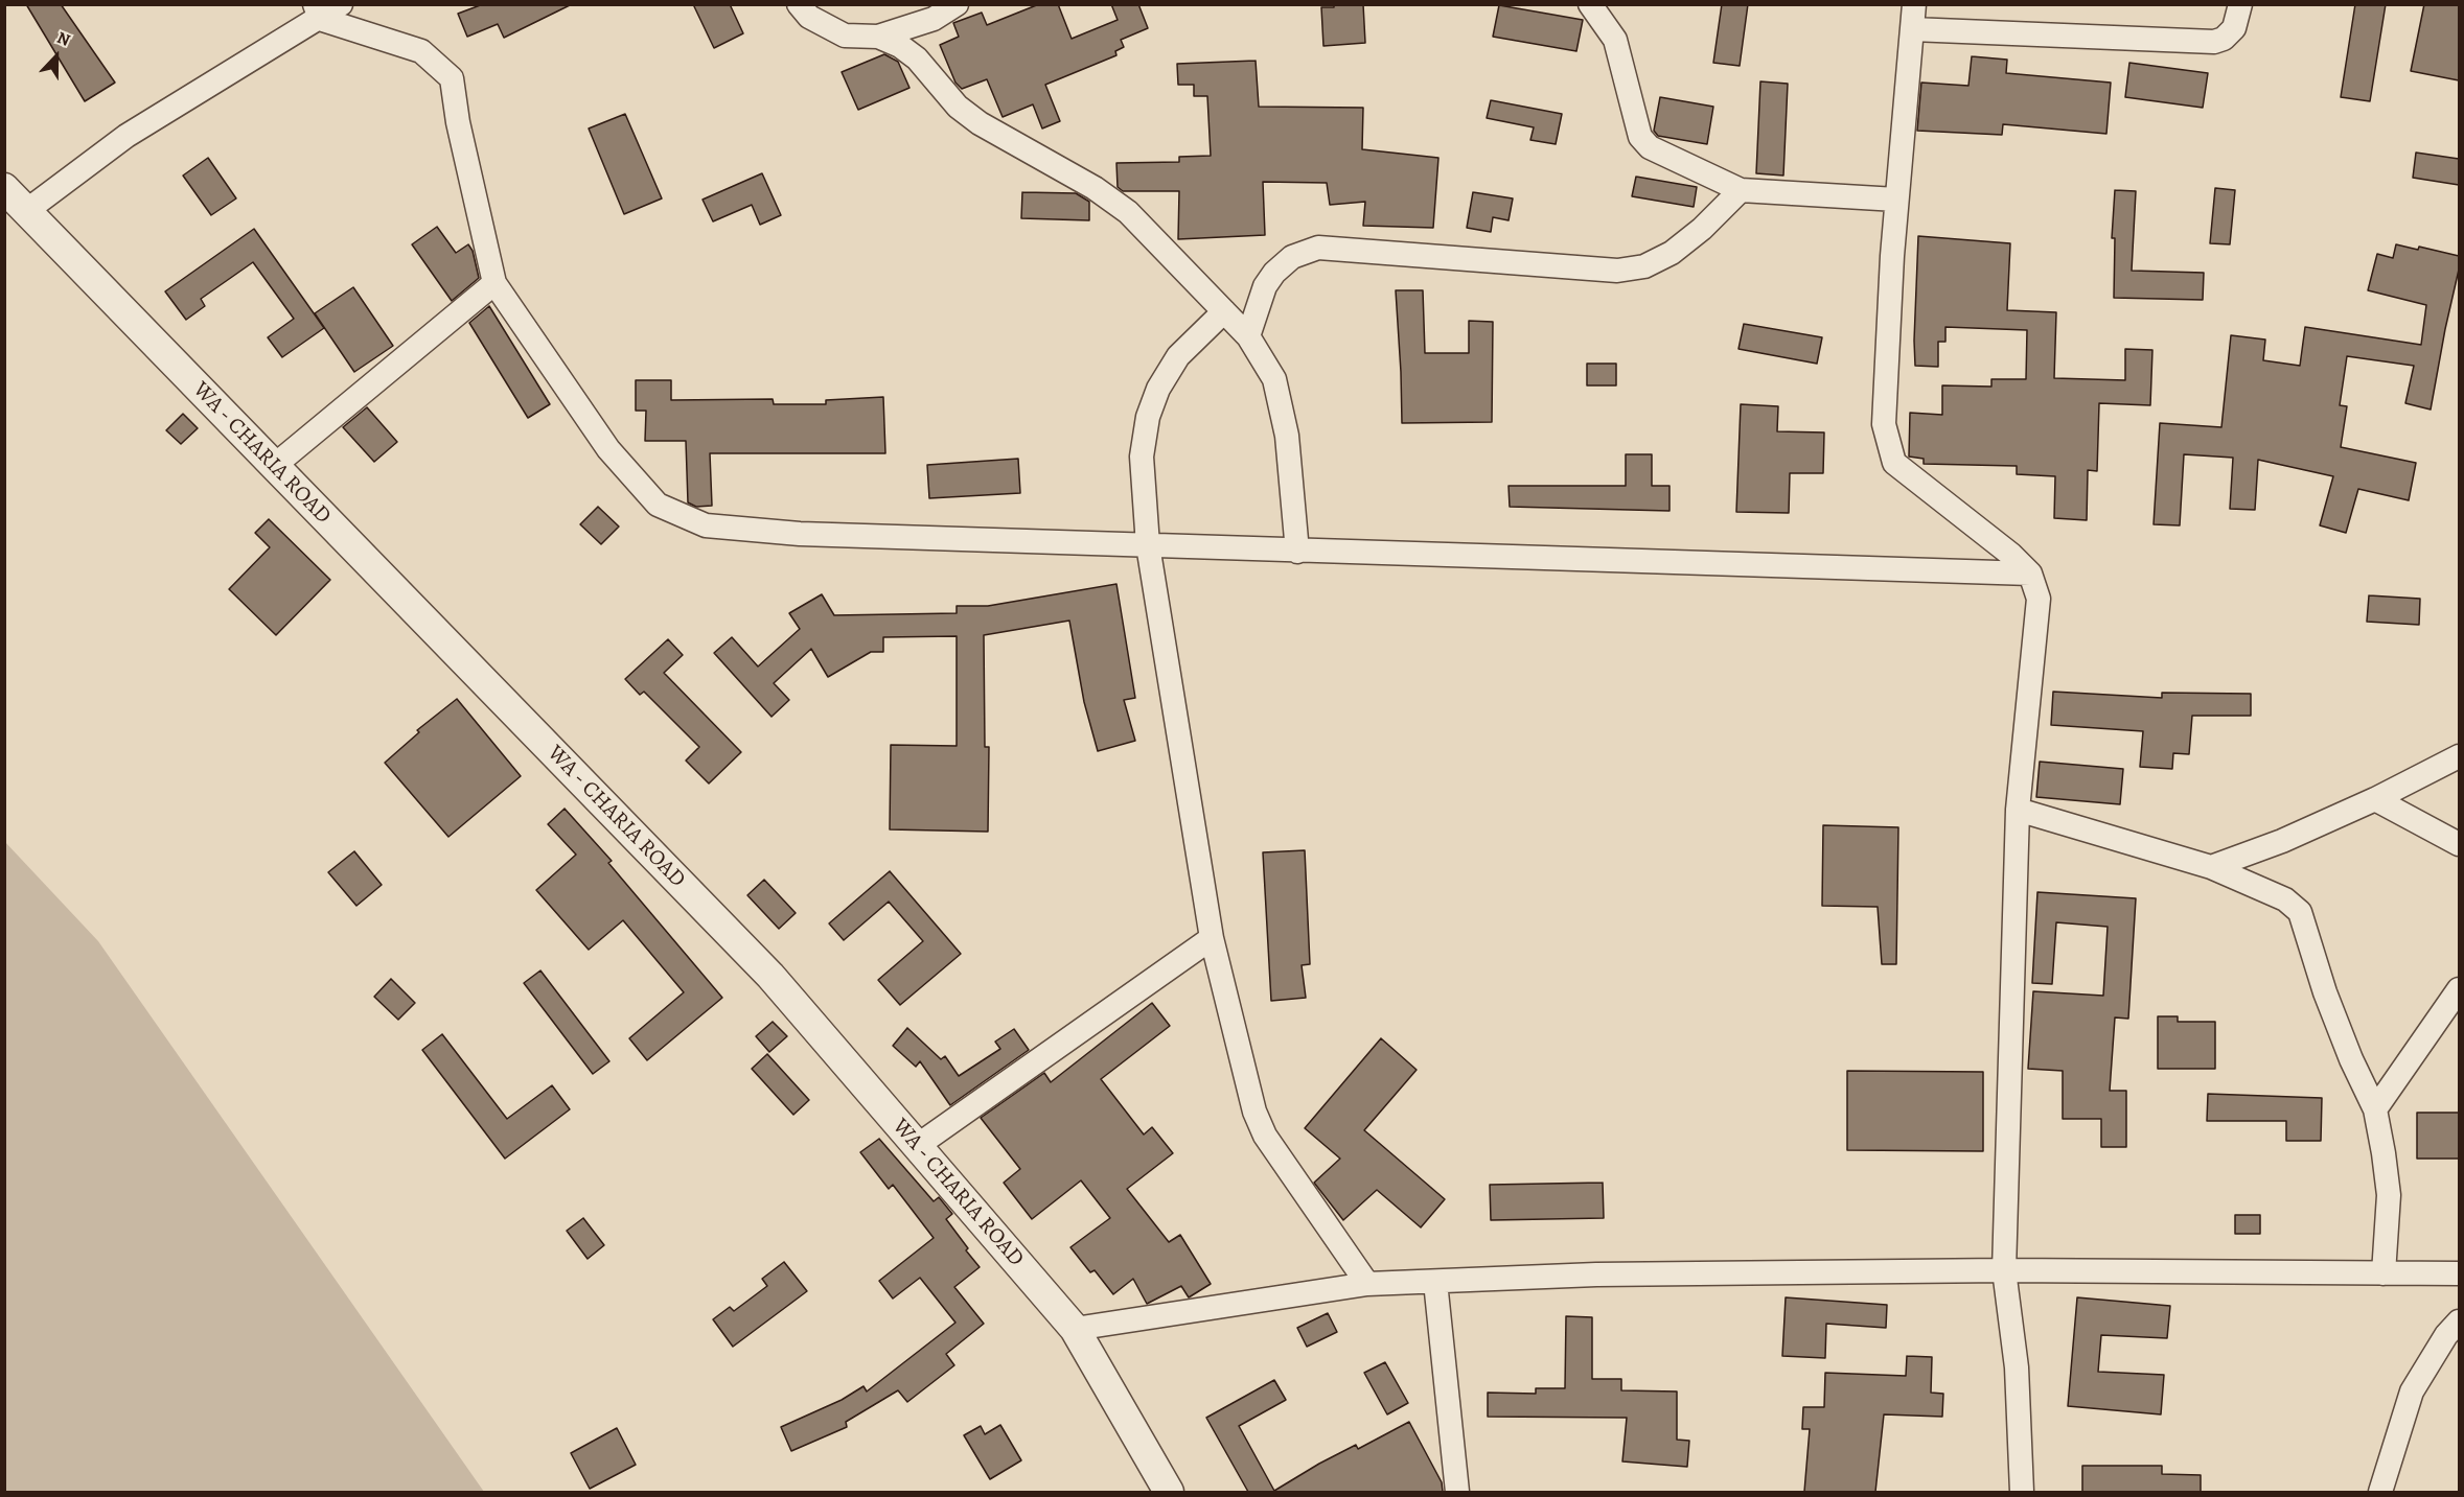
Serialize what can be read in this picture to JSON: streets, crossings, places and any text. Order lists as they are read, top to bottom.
{
  "streets": {
    "street": ["WA - CHARIA ROAD"]
  },
  "north": "top"
}
